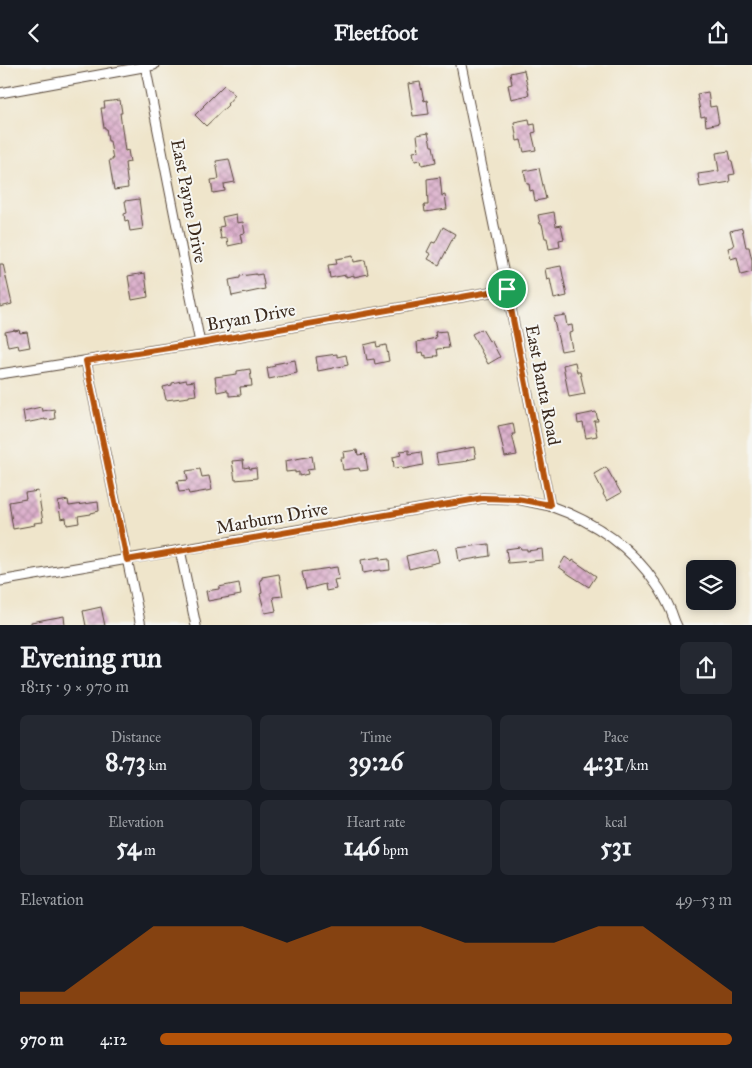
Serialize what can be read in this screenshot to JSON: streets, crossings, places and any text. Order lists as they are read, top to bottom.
{
  "streets": {
    "street": [
      "East Payne Drive",
      "Bryan Drive",
      "East Banta Road",
      "Marburn Drive"
    ]
  },
  "crossings": [
    ["East Payne Drive", "Bryan Drive"],
    ["Bryan Drive", "East Banta Road"],
    ["East Banta Road", "Marburn Drive"]
  ],
  "page": {
    "header": "Fleetfoot",
    "heading": ["Evening run", "18:15 · 9 × 970 m"],
    "stats": [
      ["Distance", "8.73 km"],
      ["Time", "39:26"],
      ["Pace", "4:31 /km"],
      ["Elevation", "54 m"],
      ["Heart rate", "146 bpm"],
      ["kcal", "531"]
    ],
    "chart": ["Elevation", "49–53 m"],
    "list": [
      {
        "name": "970 m",
        "note": "4:12"
      }
    ]
  }
}
